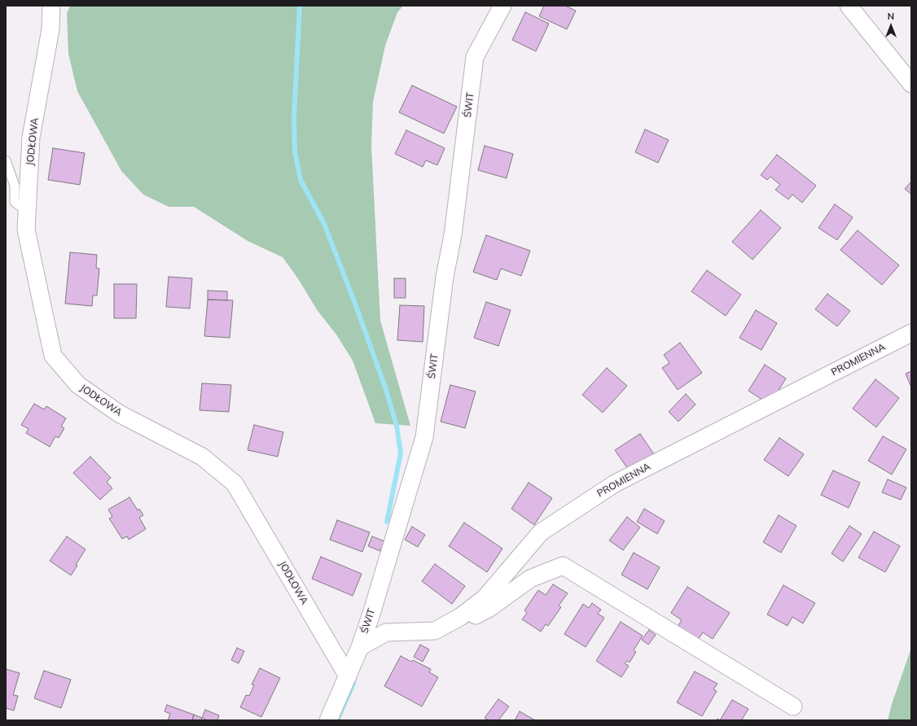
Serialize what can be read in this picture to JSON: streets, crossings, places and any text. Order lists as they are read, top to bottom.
{
  "streets": {
    "street": ["ŚWIT", "JODŁOWA", "PROMIENNA"]
  },
  "crossings": [
    ["ŚWIT", "JODŁOWA"],
    ["ŚWIT", "PROMIENNA"]
  ],
  "north": "top"
}
